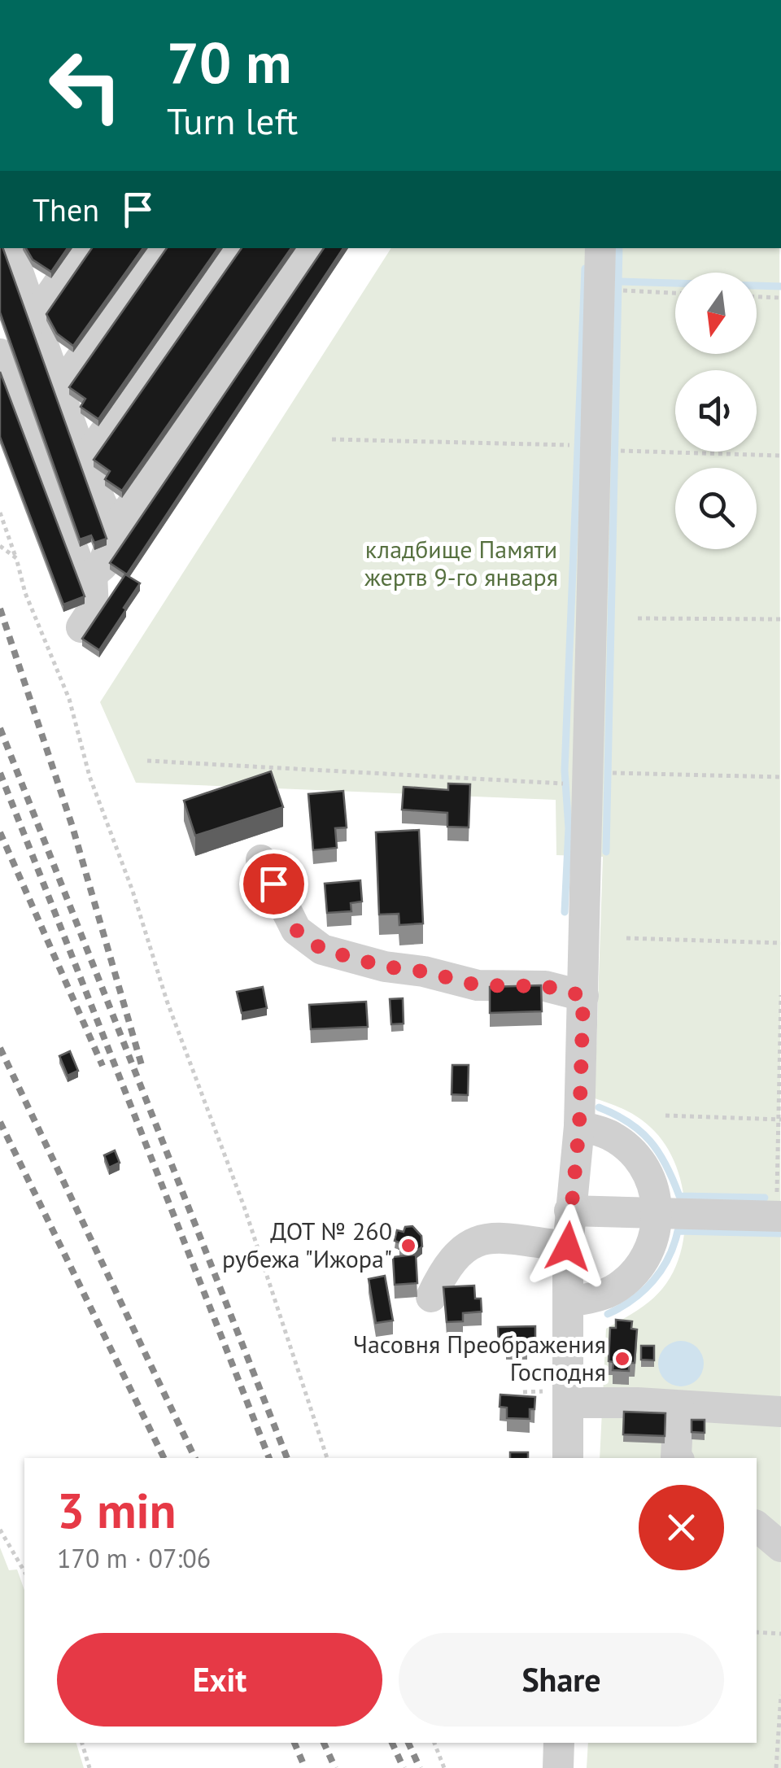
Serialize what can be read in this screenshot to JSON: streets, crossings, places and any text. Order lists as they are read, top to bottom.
{
  "parks": ["кладбище Памяти жертв 9-го января"],
  "places": ["ДОТ № 260 рубежа \"Ижора\"", "Часовня Преображения Господня"],
  "north": "bottom",
  "page": {
    "turn": ["70 m", "Turn left"],
    "then": "Then",
    "heading": ["3 min", "170 m · 07:06"],
    "buttons": ["Exit", "Share"]
  }
}
